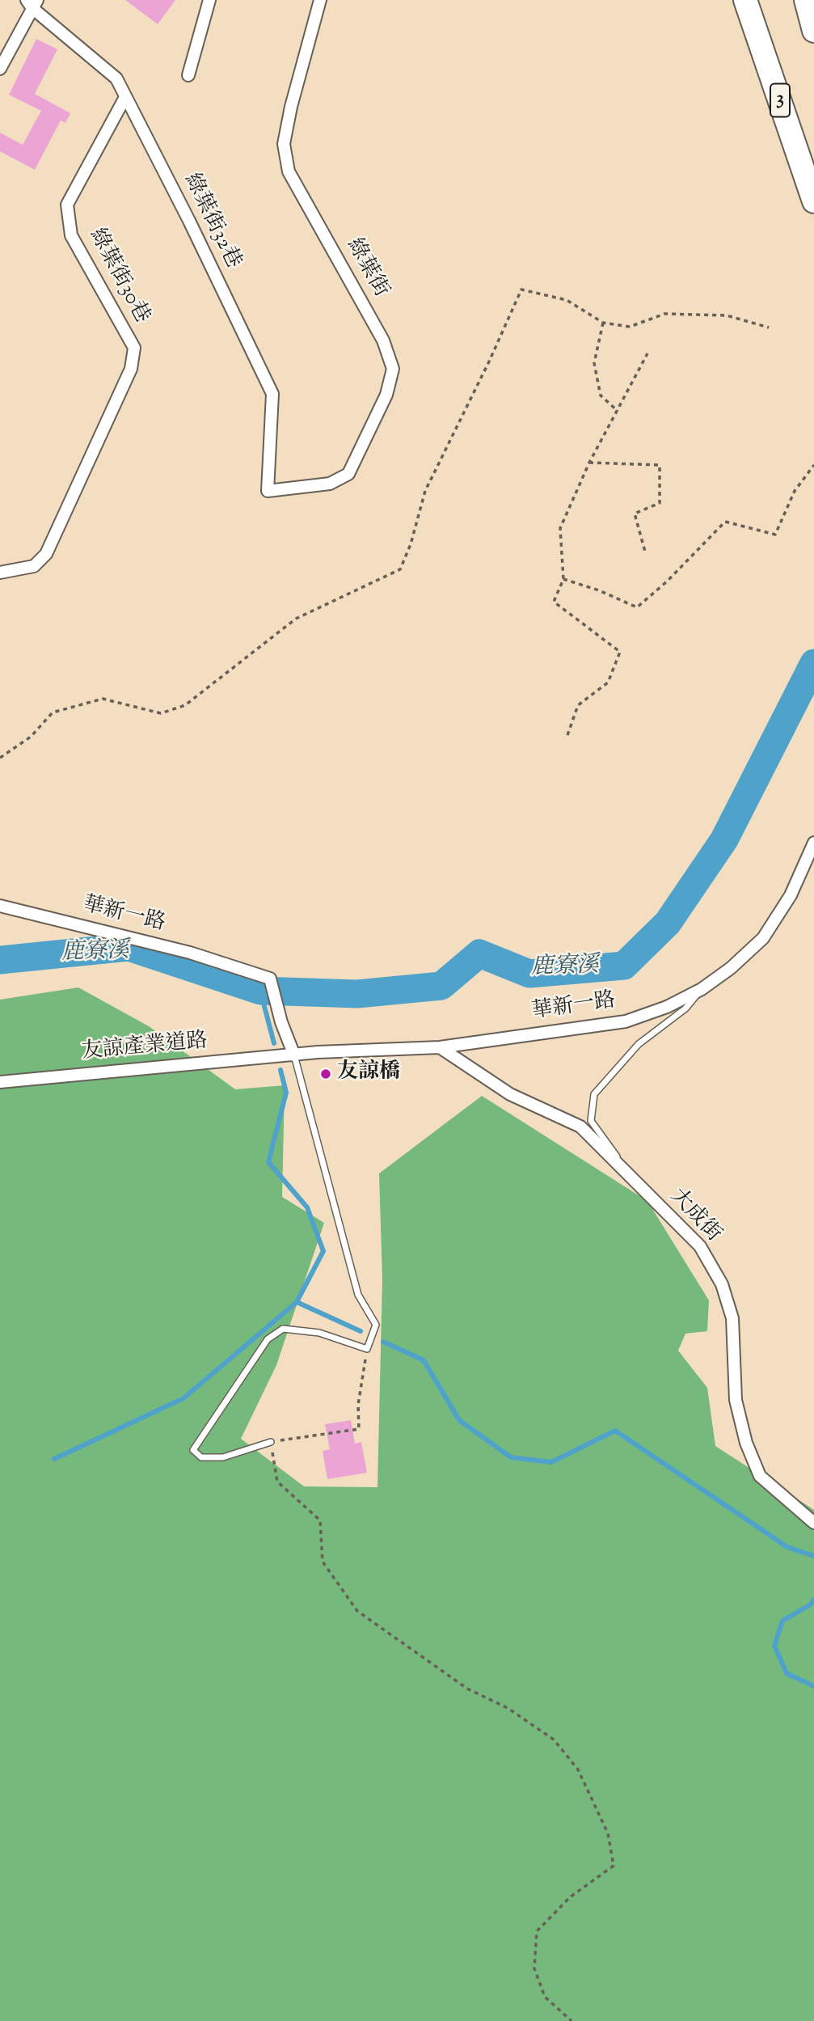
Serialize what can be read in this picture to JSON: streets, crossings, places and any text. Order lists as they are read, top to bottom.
{
  "streets": {
    "highway": ["3"],
    "street": [
      "綠葉街32巷",
      "綠葉街",
      "綠葉街30巷",
      "華新一路",
      "友諒產業道路",
      "大成街"
    ]
  },
  "crossings": [
    ["綠葉街32巷", "綠葉街"],
    ["綠葉街32巷", "綠葉街30巷"],
    ["華新一路", "友諒產業道路"],
    ["華新一路", "大成街"]
  ],
  "water": ["鹿寮溪"],
  "places": ["友諒橋"]
}
